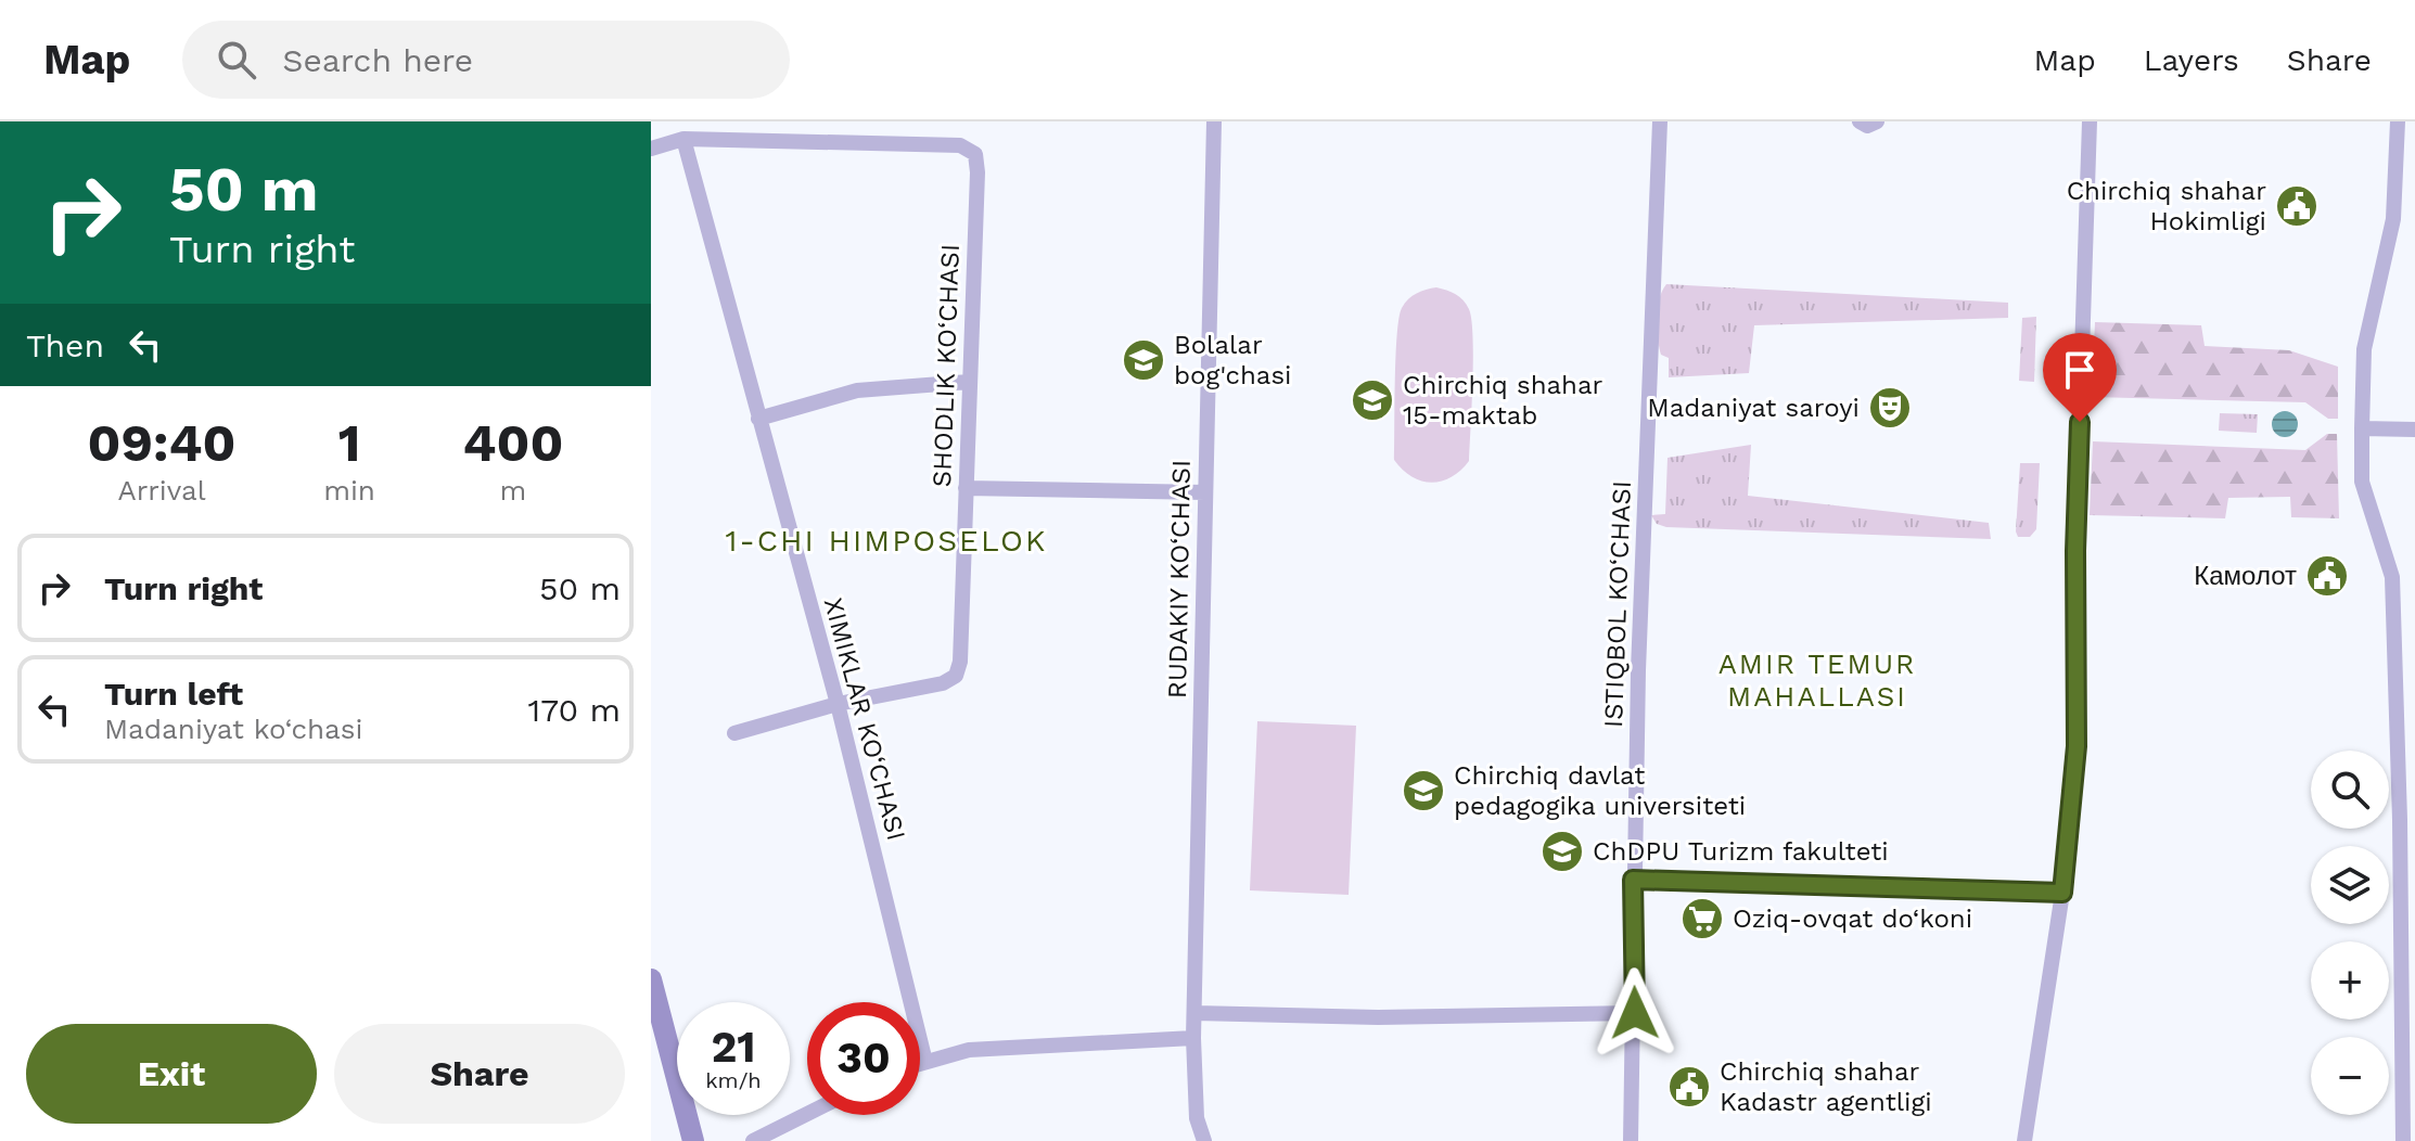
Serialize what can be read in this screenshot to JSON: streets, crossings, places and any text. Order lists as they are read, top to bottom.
{
  "streets": {
    "street": [
      "SHODLIK KO‘CHASI",
      "RUDAKIY KO‘CHASI",
      "ISTIQBOL KO‘CHASI",
      "XIMIKLAR KO‘CHASI"
    ]
  },
  "crossings": [
    ["SHODLIK KO‘CHASI", "XIMIKLAR KO‘CHASI"]
  ],
  "districts": ["1-CHI HIMPOSELOK", "AMIR TEMUR MAHALLASI"],
  "places": {
    "public building": ["Chirchiq shahar Hokimligi", "Камолот", "Chirchiq shahar Kadastr agentligi"],
    "school or university": [
      "Bolalar bog'chasi",
      "Chirchiq shahar 15-maktab",
      "Chirchiq davlat pedagogika universiteti",
      "ChDPU Turizm fakulteti"
    ],
    "theatre": ["Madaniyat saroyi"],
    "supermarket": ["Oziq-ovqat do‘koni"]
  },
  "page": {
    "header": "Map",
    "search": "Search here",
    "nav": ["Map", "Layers", "Share"],
    "turn": ["50 m", "Turn right"],
    "then": "Then",
    "eta": [
      "09:40",
      "Arrival",
      "1",
      "min",
      "400",
      "m"
    ],
    "list": [
      {
        "name": "Turn right",
        "value": "50 m"
      },
      {
        "name": "Turn left",
        "note": "Madaniyat ko‘chasi",
        "value": "170 m"
      }
    ],
    "map_buttons": ["+", "−"],
    "speed": "21 km/h",
    "limit": "30",
    "buttons": ["Exit", "Share"]
  }
}
